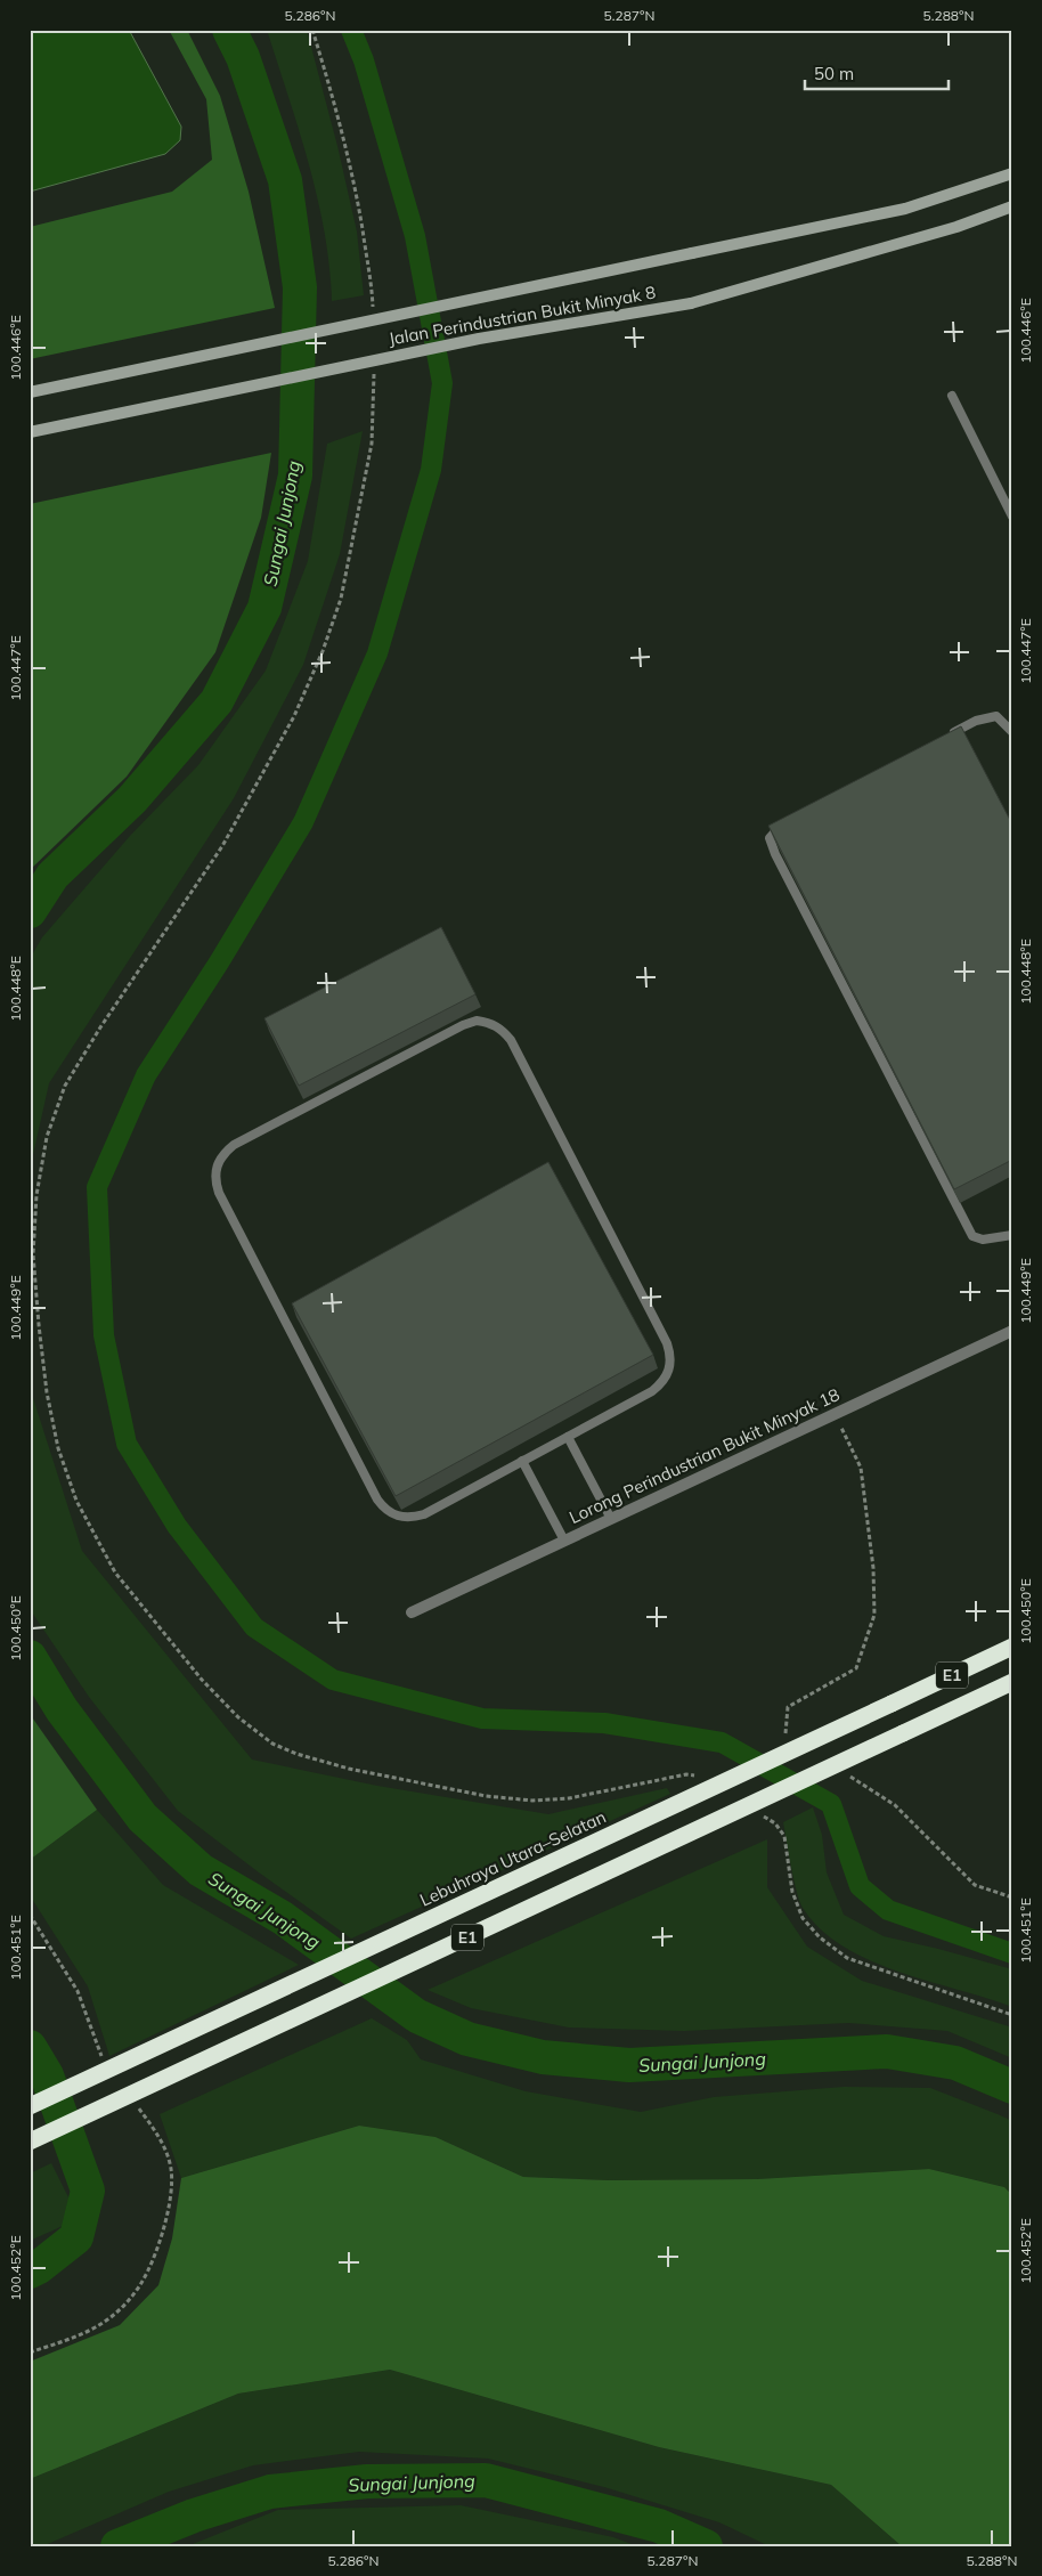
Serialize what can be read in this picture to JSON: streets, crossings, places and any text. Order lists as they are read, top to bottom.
{
  "streets": {
    "highway": ["E1", "Lebuhraya Utara–Selatan"],
    "street": ["Jalan Perindustrian Bukit Minyak 8", "Lorong Perindustrian Bukit Minyak 18"]
  },
  "water": ["Sungai Junjong"],
  "scale_bar": "50 m",
  "coordinates": [
    "5.286°N",
    "5.287°N",
    "5.288°N",
    "100.446°E",
    "100.447°E",
    "100.448°E",
    "100.449°E",
    "100.450°E",
    "100.451°E",
    "100.452°E"
  ]
}
